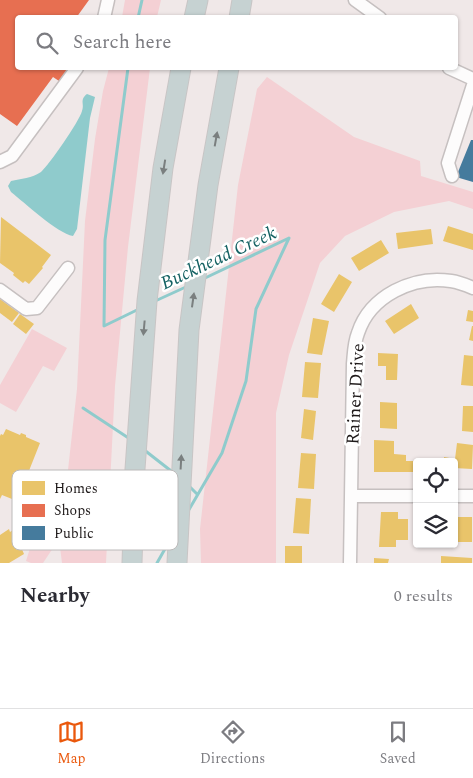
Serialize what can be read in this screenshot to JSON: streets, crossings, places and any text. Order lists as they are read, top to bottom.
{
  "streets": {
    "street": ["Rainer Drive"]
  },
  "water": ["Buckhead Creek"],
  "legend": ["Homes", "Shops", "Public"],
  "page": {
    "search": "Search here",
    "heading": ["Nearby", "0 results"],
    "nav": ["Map", "Directions", "Saved"]
  }
}
